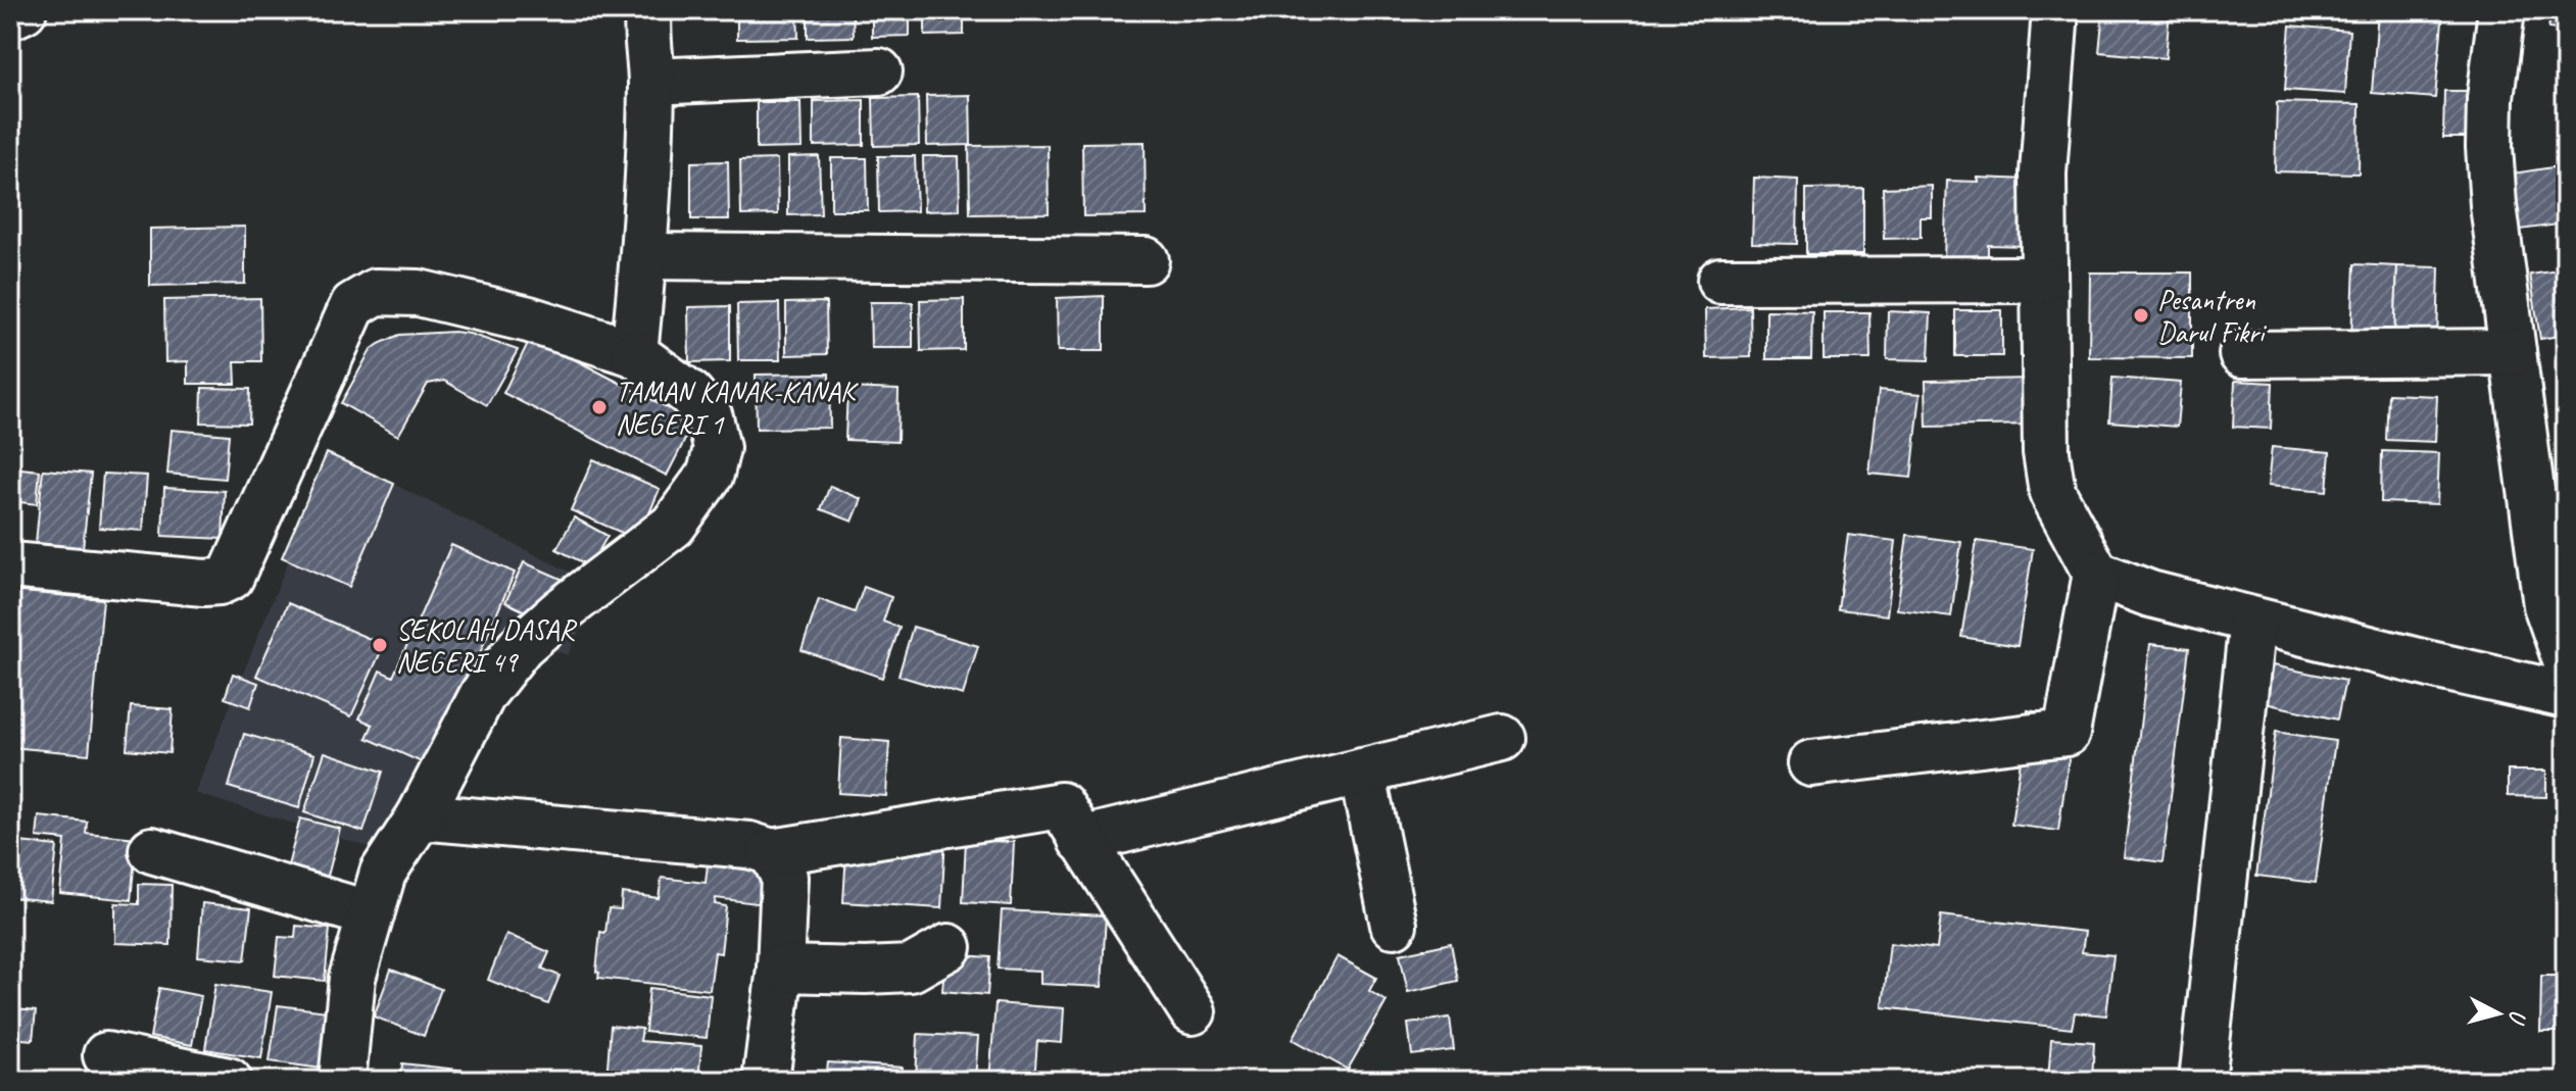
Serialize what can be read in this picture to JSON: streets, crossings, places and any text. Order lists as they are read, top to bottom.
{
  "places": ["Pesantren Darul Fikri", "TAMAN KANAK-KANAK NEGERI 1", "SEKOLAH DASAR NEGERI 49"],
  "north": "right"
}
